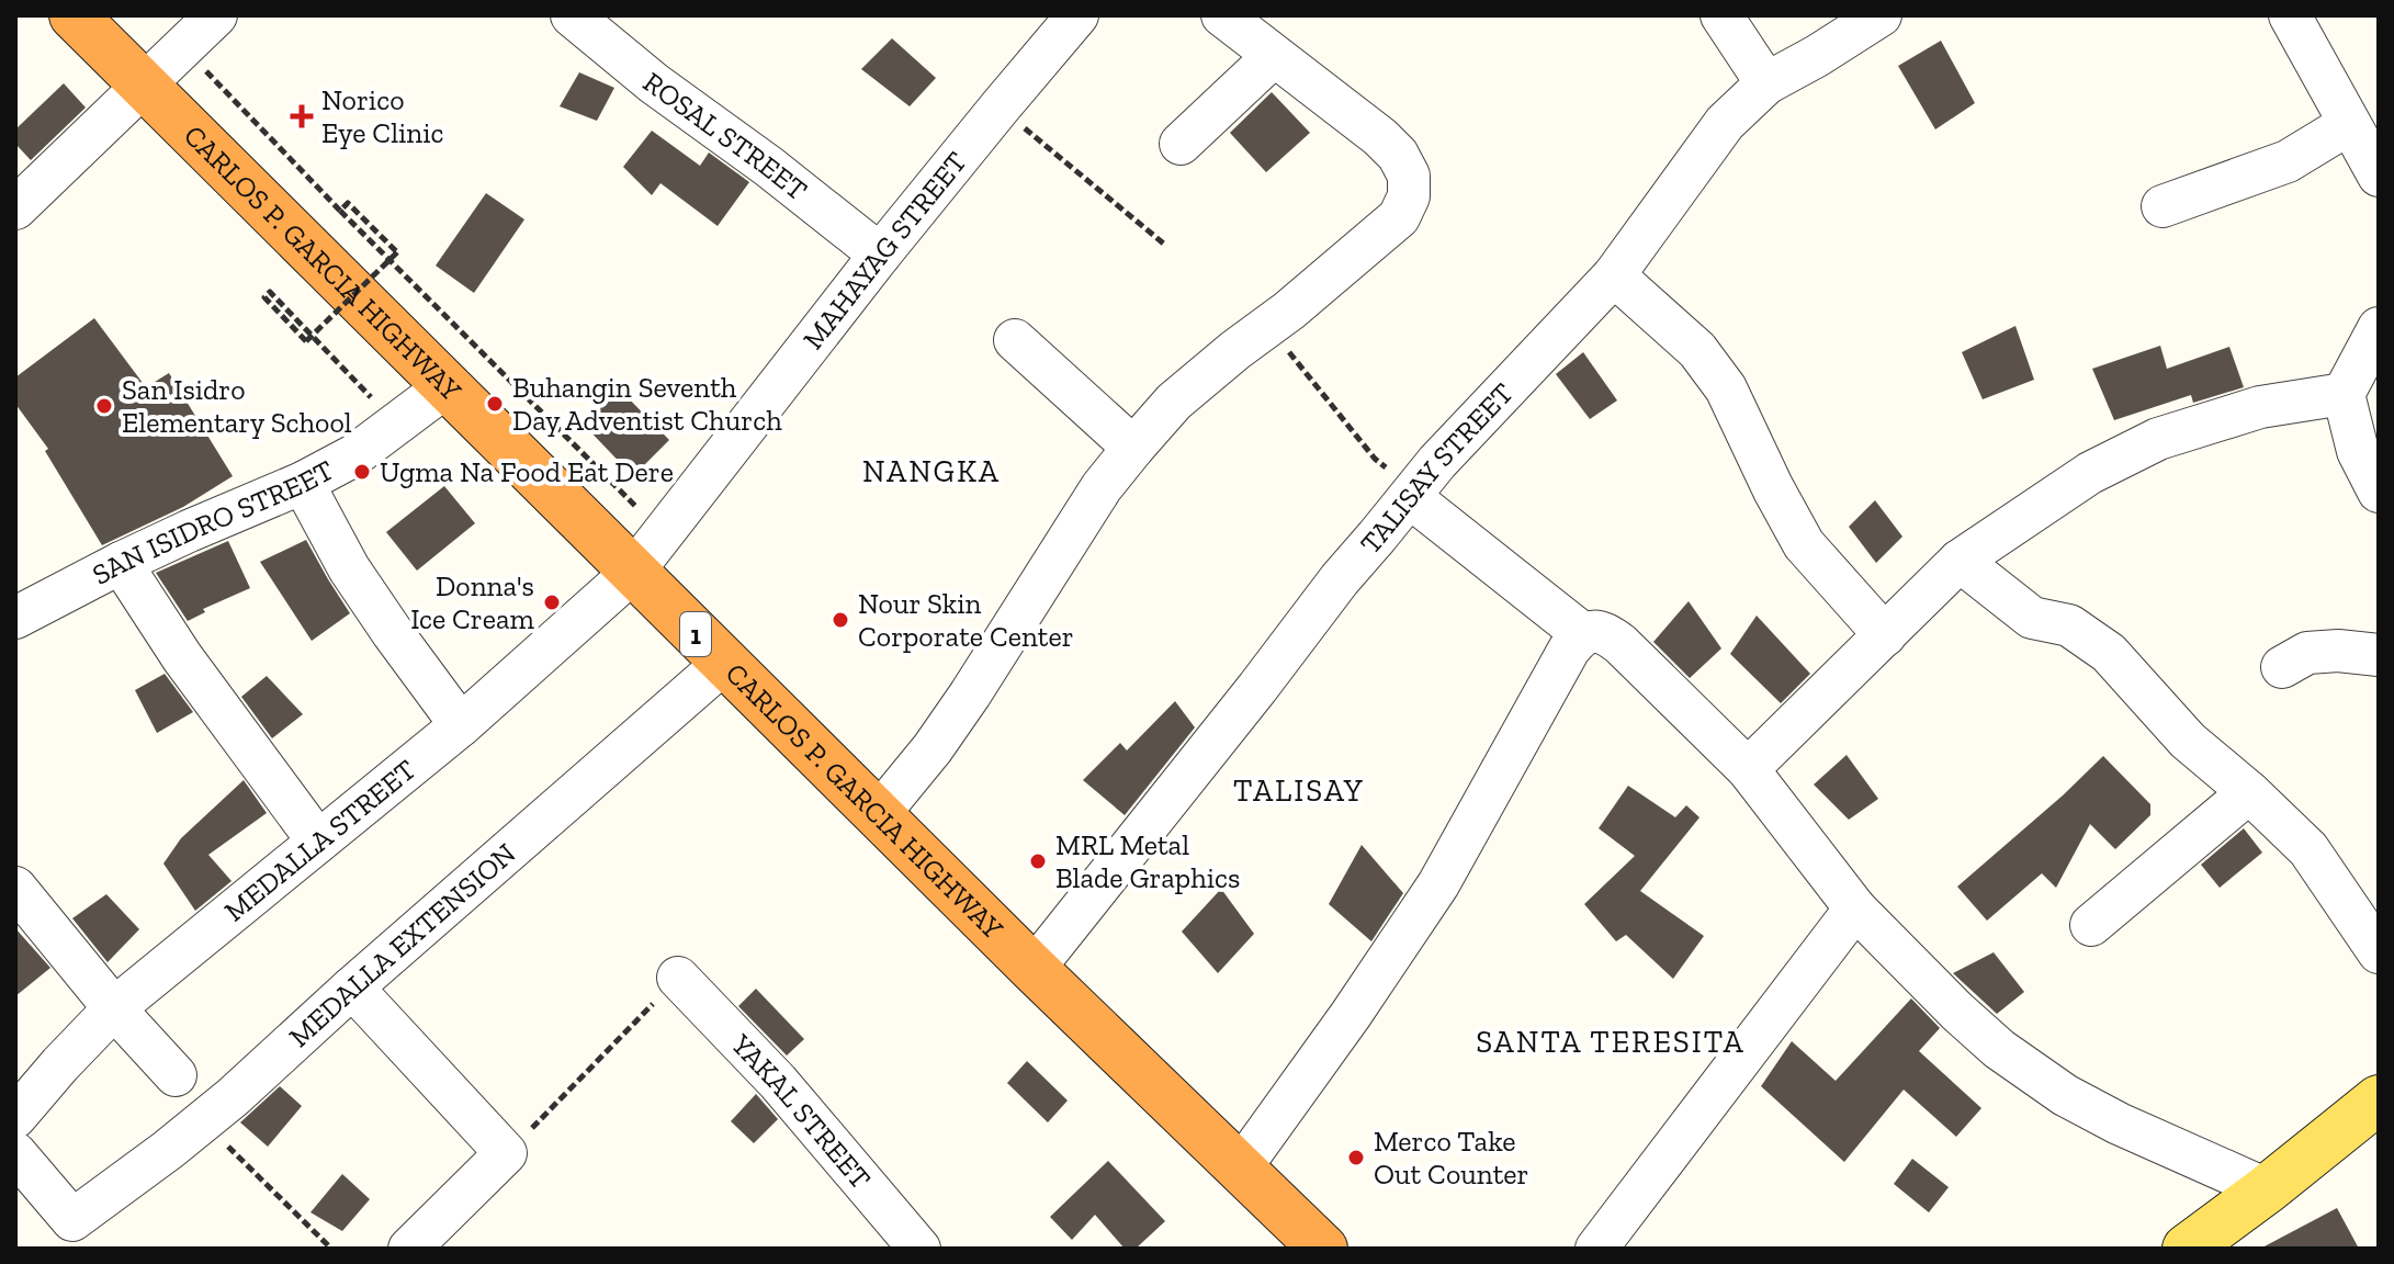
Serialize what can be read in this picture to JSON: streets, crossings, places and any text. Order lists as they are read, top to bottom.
{
  "streets": {
    "highway": ["CARLOS P. GARCIA HIGHWAY", "1"],
    "street": [
      "ROSAL STREET",
      "MAHAYAG STREET",
      "TALISAY STREET",
      "SAN ISIDRO STREET",
      "MEDALLA STREET",
      "MEDALLA EXTENSION",
      "YAKAL STREET"
    ]
  },
  "crossings": [
    ["ROSAL STREET", "MAHAYAG STREET"],
    ["MAHAYAG STREET", "CARLOS P. GARCIA HIGHWAY"],
    ["MAHAYAG STREET", "MEDALLA STREET"],
    ["CARLOS P. GARCIA HIGHWAY", "TALISAY STREET"],
    ["CARLOS P. GARCIA HIGHWAY", "SAN ISIDRO STREET"],
    ["CARLOS P. GARCIA HIGHWAY", "MEDALLA STREET"],
    ["CARLOS P. GARCIA HIGHWAY", "MEDALLA EXTENSION"]
  ],
  "districts": ["NANGKA", "TALISAY", "SANTA TERESITA"],
  "places": {
    "health": ["Norico Eye Clinic"],
    "other": [
      "Buhangin Seventh Day Adventist Church",
      "San Isidro Elementary School",
      "Ugma Na Food Eat Dere",
      "Donna's Ice Cream",
      "Nour Skin Corporate Center",
      "MRL Metal Blade Graphics",
      "Merco Take Out Counter"
    ]
  }
}
